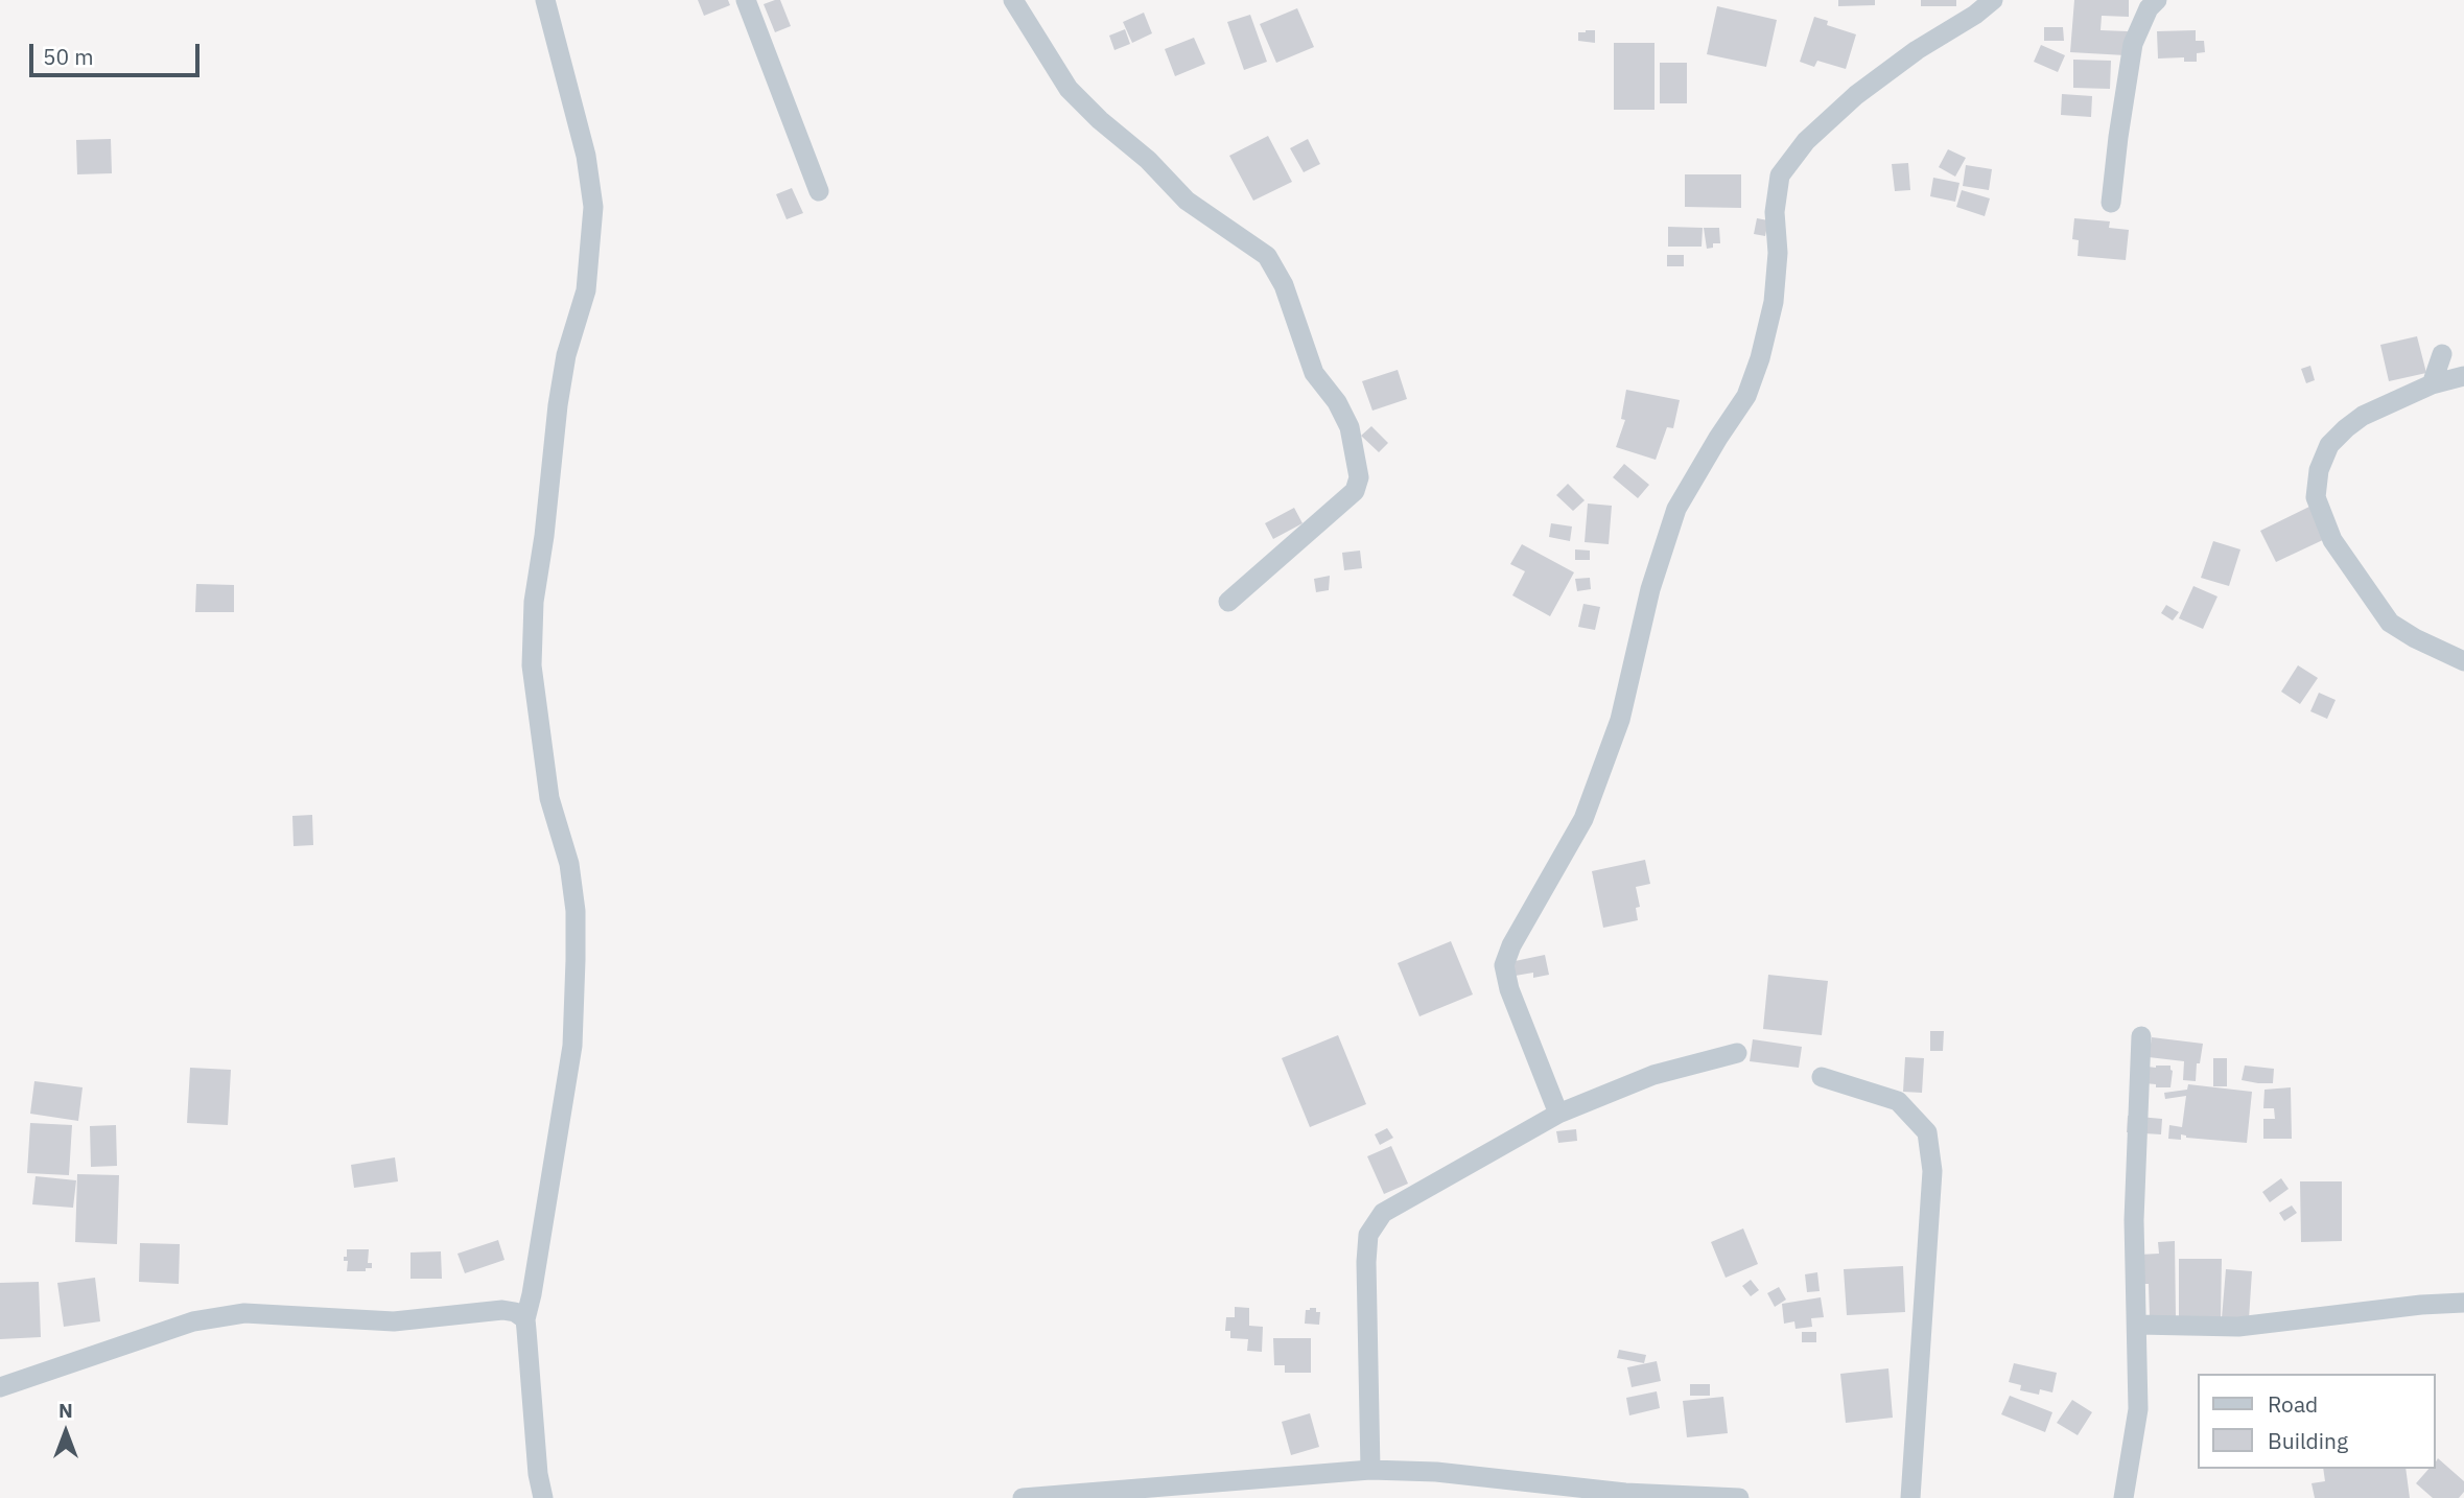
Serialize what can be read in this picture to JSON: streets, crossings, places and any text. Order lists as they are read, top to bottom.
{
  "legend": ["Road", "Building"],
  "scale_bar": "50 m",
  "north": "top"
}
